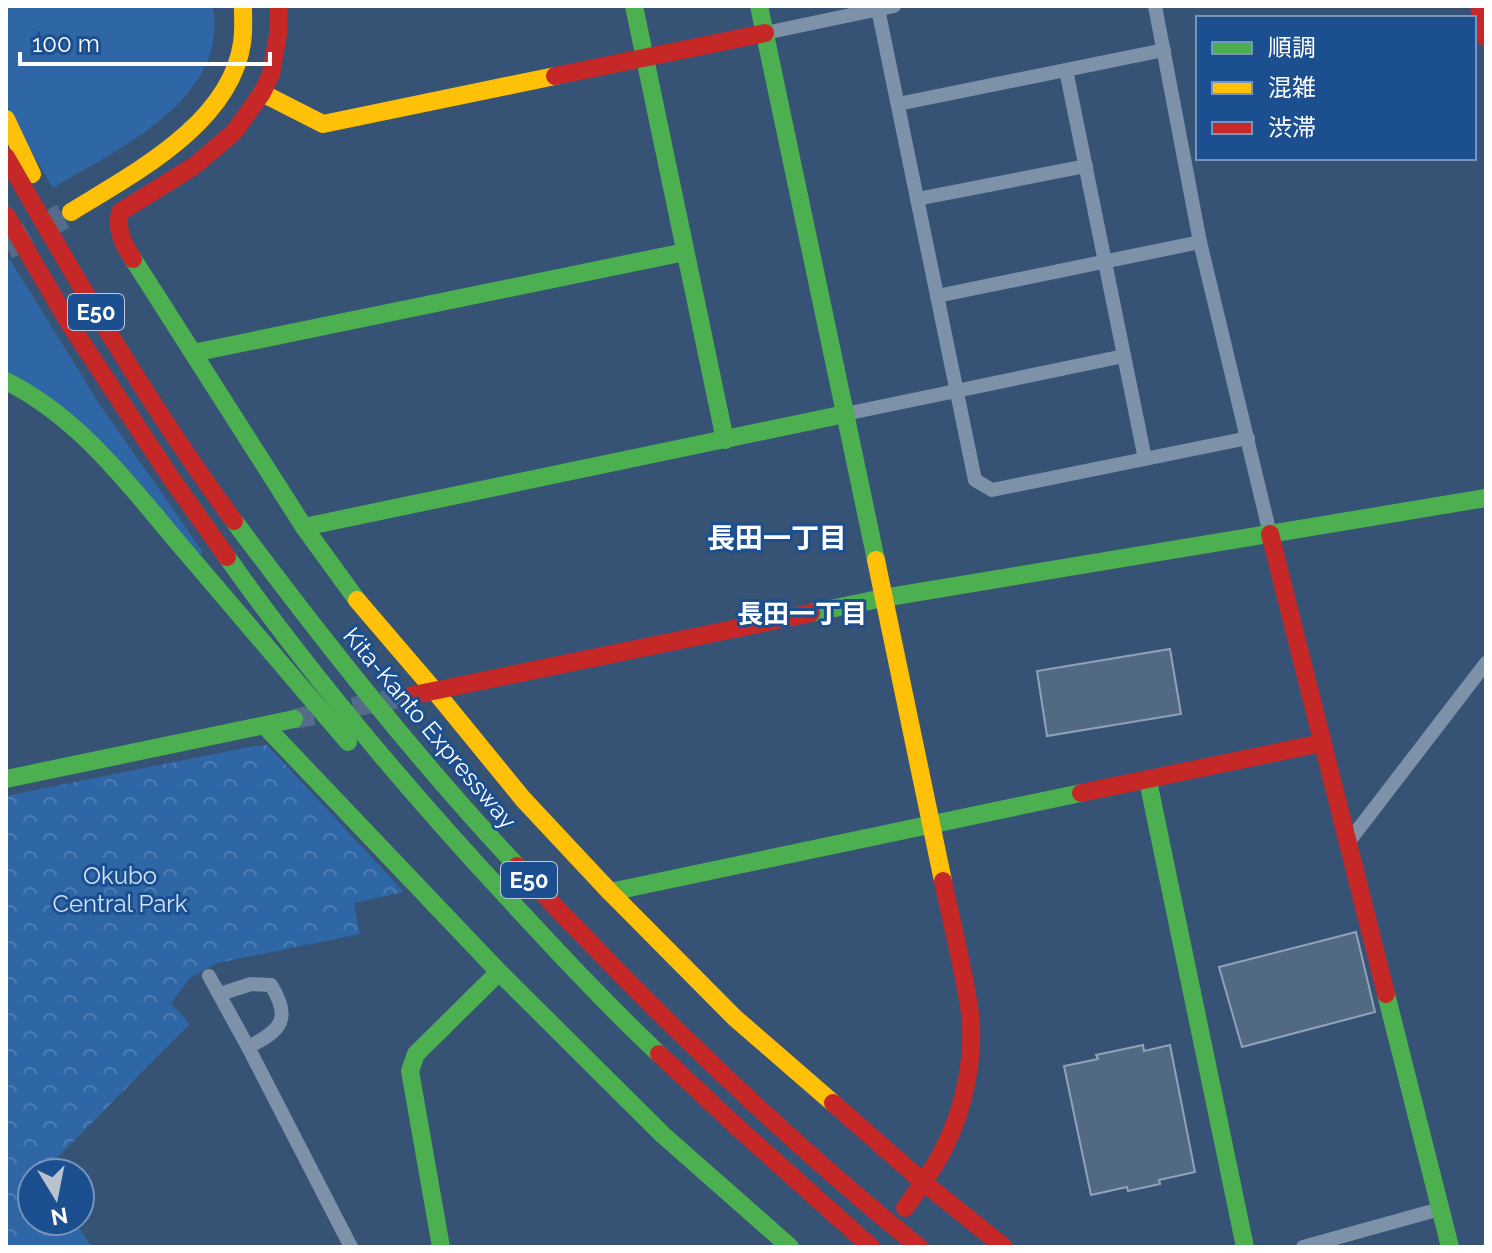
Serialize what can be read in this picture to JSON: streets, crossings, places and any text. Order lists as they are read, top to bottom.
{
  "streets": {
    "main road": ["E50", "Kita-Kanto Expressway"]
  },
  "districts": ["長田一丁目", "長田一丁目"],
  "parks": ["Okubo Central Park"],
  "legend": ["順調", "混雑", "渋滞"],
  "scale_bar": "100 m",
  "north": "bottom"
}
